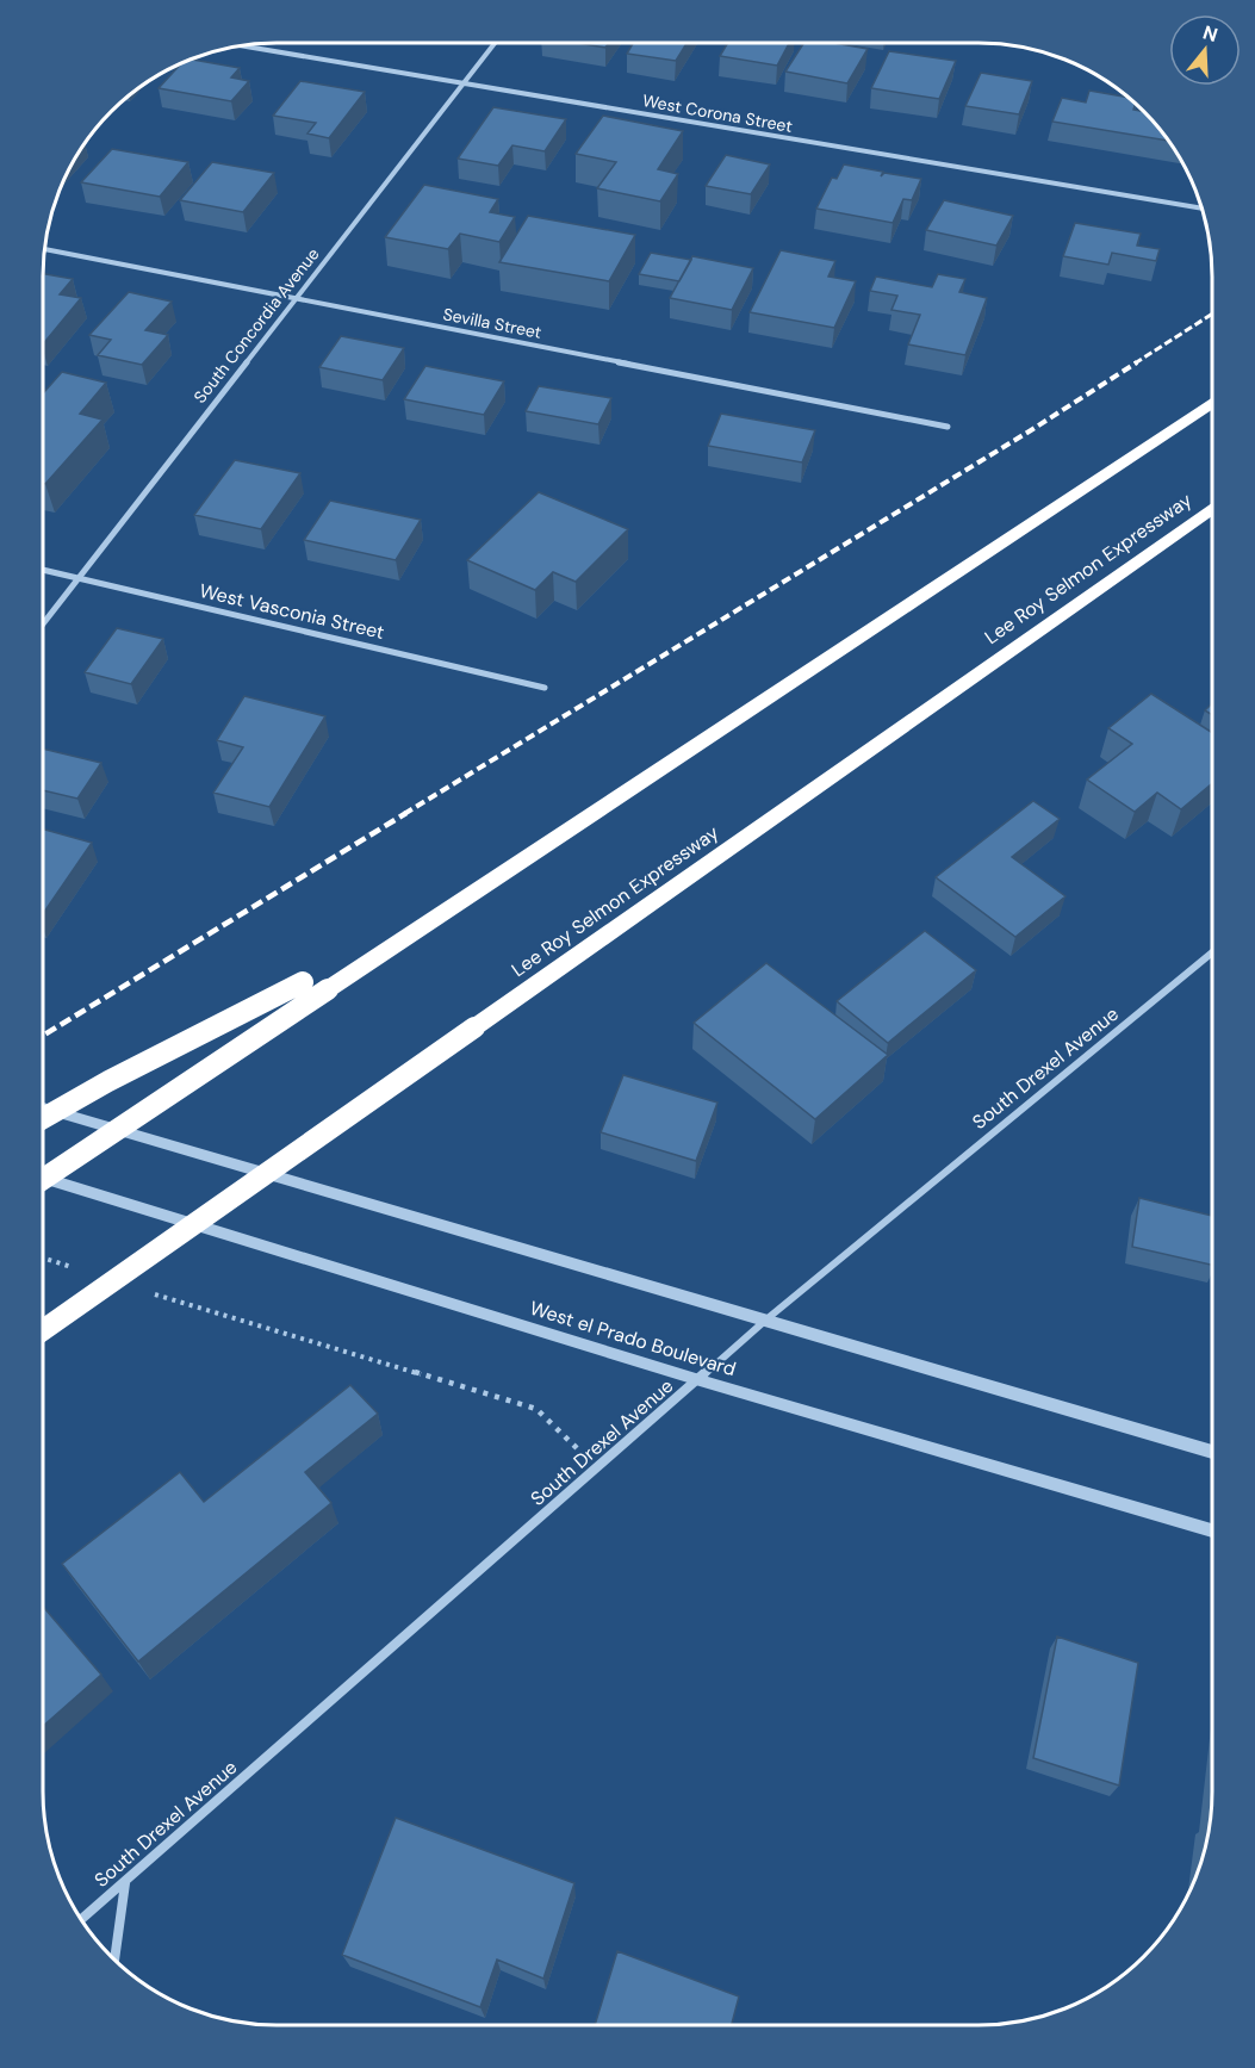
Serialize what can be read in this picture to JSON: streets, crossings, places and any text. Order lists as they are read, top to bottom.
{
  "streets": {
    "highway": ["Lee Roy Selmon Expressway"],
    "street": [
      "West Corona Street",
      "Sevilla Street",
      "South Concordia Avenue",
      "West Vasconia Street",
      "South Drexel Avenue",
      "West el Prado Boulevard"
    ]
  },
  "crossings": [
    ["West Corona Street", "South Concordia Avenue"],
    ["Sevilla Street", "South Concordia Avenue"],
    ["South Concordia Avenue", "West Vasconia Street"],
    ["South Drexel Avenue", "West el Prado Boulevard"]
  ],
  "north": "top"
}
